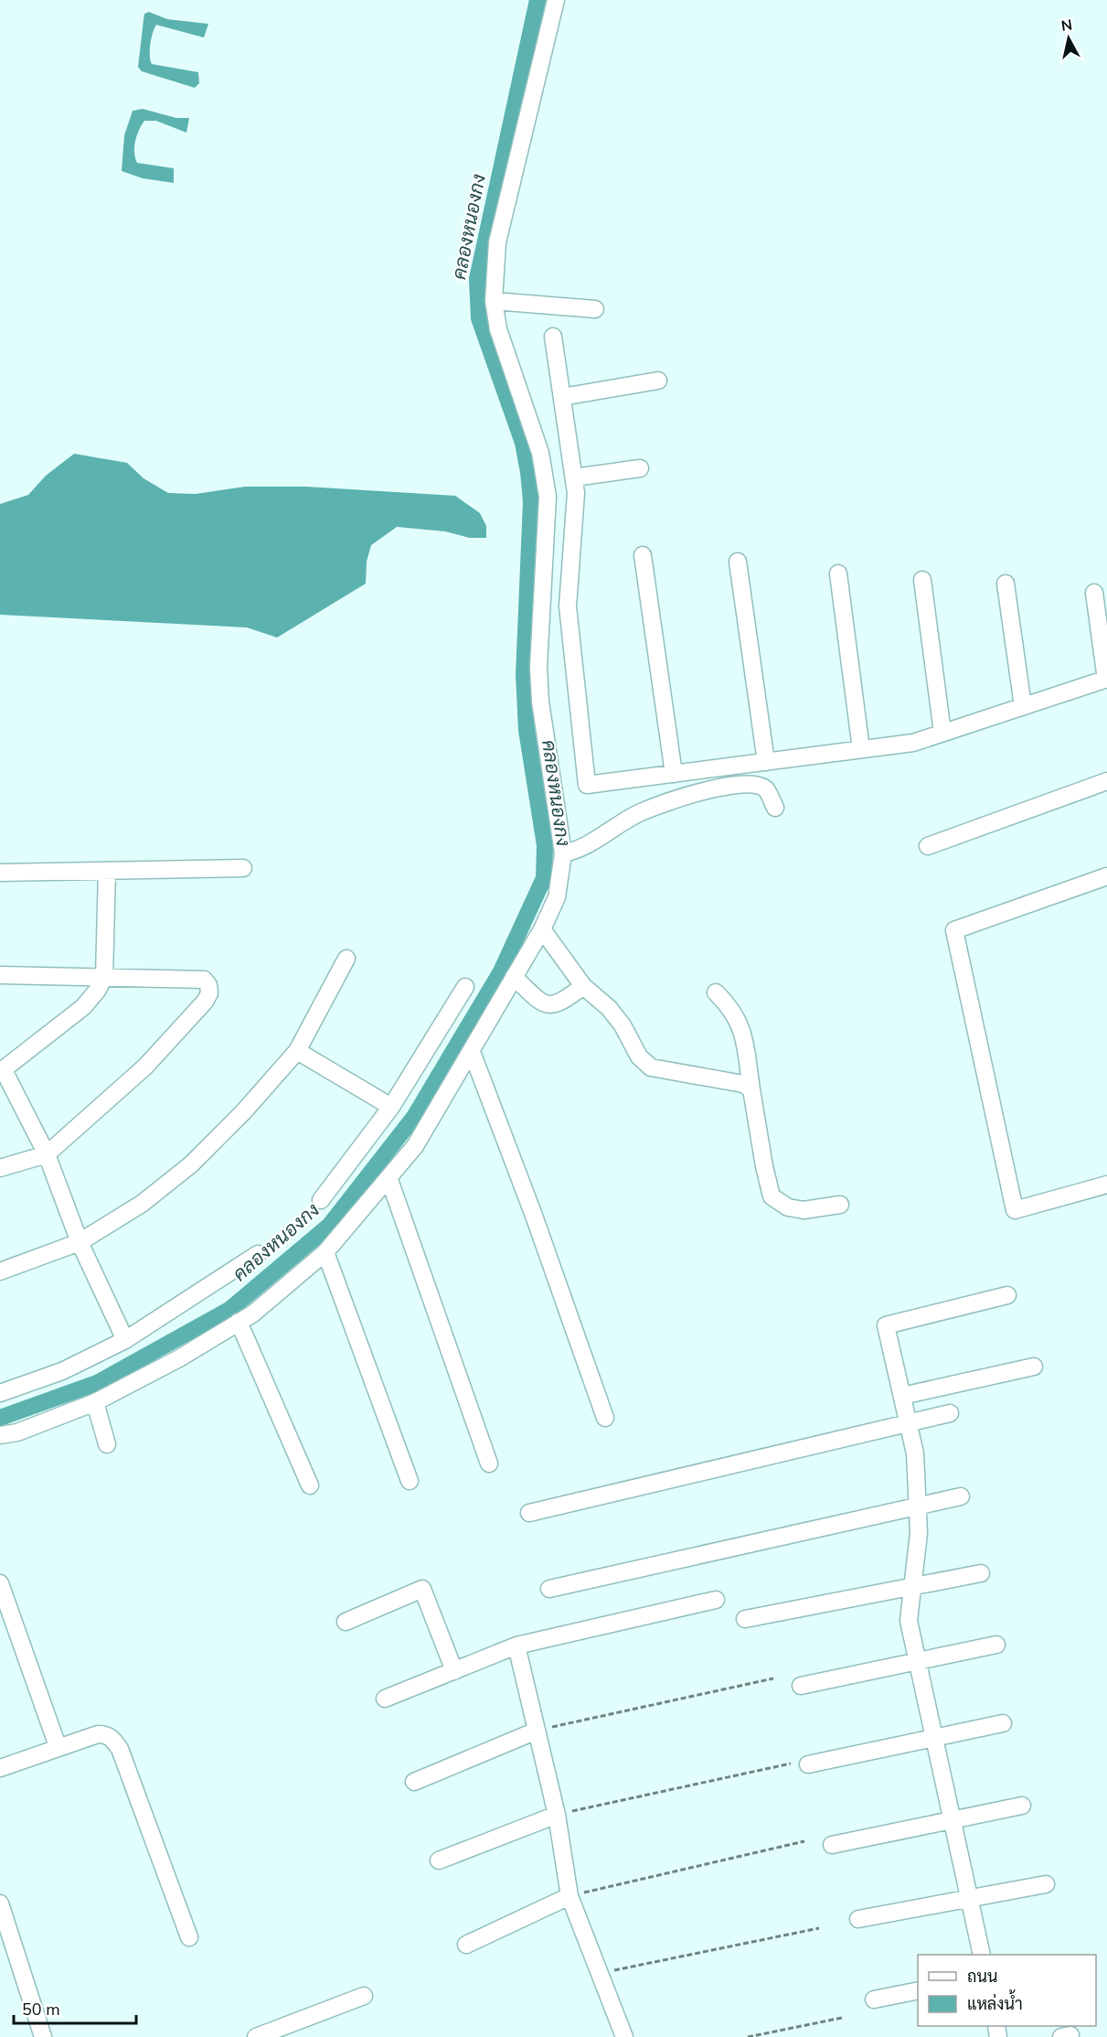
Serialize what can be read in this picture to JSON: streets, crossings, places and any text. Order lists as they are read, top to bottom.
{
  "water": ["คลองหนองกง"],
  "legend": ["ถนน", "แหล่งน้ำ"],
  "scale_bar": "50 m",
  "north": "top"
}
